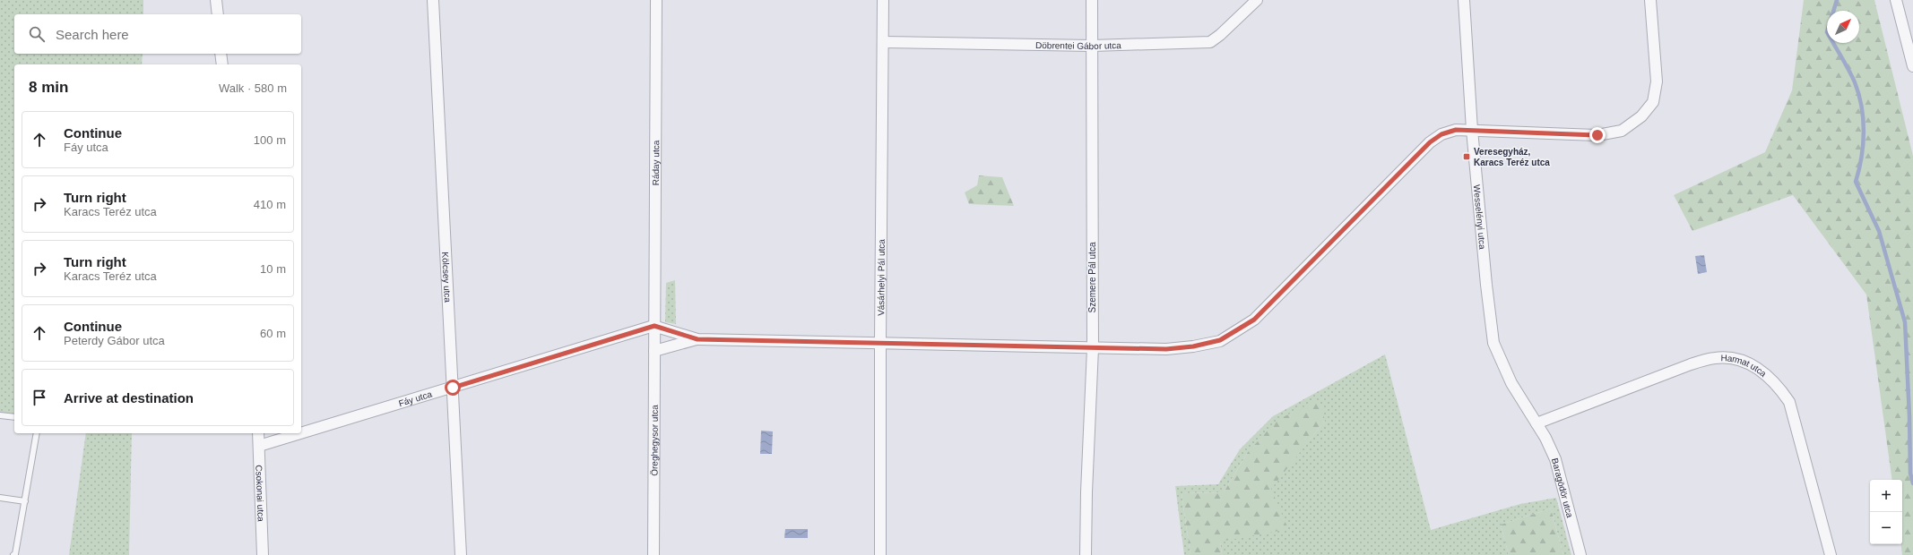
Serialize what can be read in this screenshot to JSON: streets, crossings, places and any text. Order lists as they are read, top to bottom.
{
  "streets": {
    "street": [
      "Döbrentei Gábor utca",
      "Ráday utca",
      "Wesselényi utca",
      "Kölcsey utca",
      "Vásárhelyi Pál utca",
      "Szemere Pál utca",
      "Harmat utca",
      "Fáy utca",
      "Öreghegysor utca",
      "Baragödör utca",
      "Csokonai utca"
    ]
  },
  "crossings": [
    ["Döbrentei Gábor utca", "Vásárhelyi Pál utca"],
    ["Döbrentei Gábor utca", "Szemere Pál utca"],
    ["Ráday utca", "Fáy utca"],
    ["Ráday utca", "Öreghegysor utca"],
    ["Wesselényi utca", "Harmat utca"],
    ["Wesselényi utca", "Baragödör utca"],
    ["Kölcsey utca", "Fáy utca"],
    ["Harmat utca", "Baragödör utca"],
    ["Fáy utca", "Öreghegysor utca"],
    ["Fáy utca", "Csokonai utca"]
  ],
  "places": {
    "transit": ["Veresegyház, Karacs Teréz utca"]
  },
  "north": "top right",
  "page": {
    "search": "Search here",
    "heading": ["8 min", "Walk · 580 m"],
    "list": [
      ["Continue", "Fáy utca", "100 m"],
      ["Turn right", "Karacs Teréz utca", "410 m"],
      ["Turn right", "Karacs Teréz utca", "10 m"],
      ["Continue", "Peterdy Gábor utca", "60 m"],
      "Arrive at destination"
    ],
    "map_buttons": ["+", "−"]
  }
}
